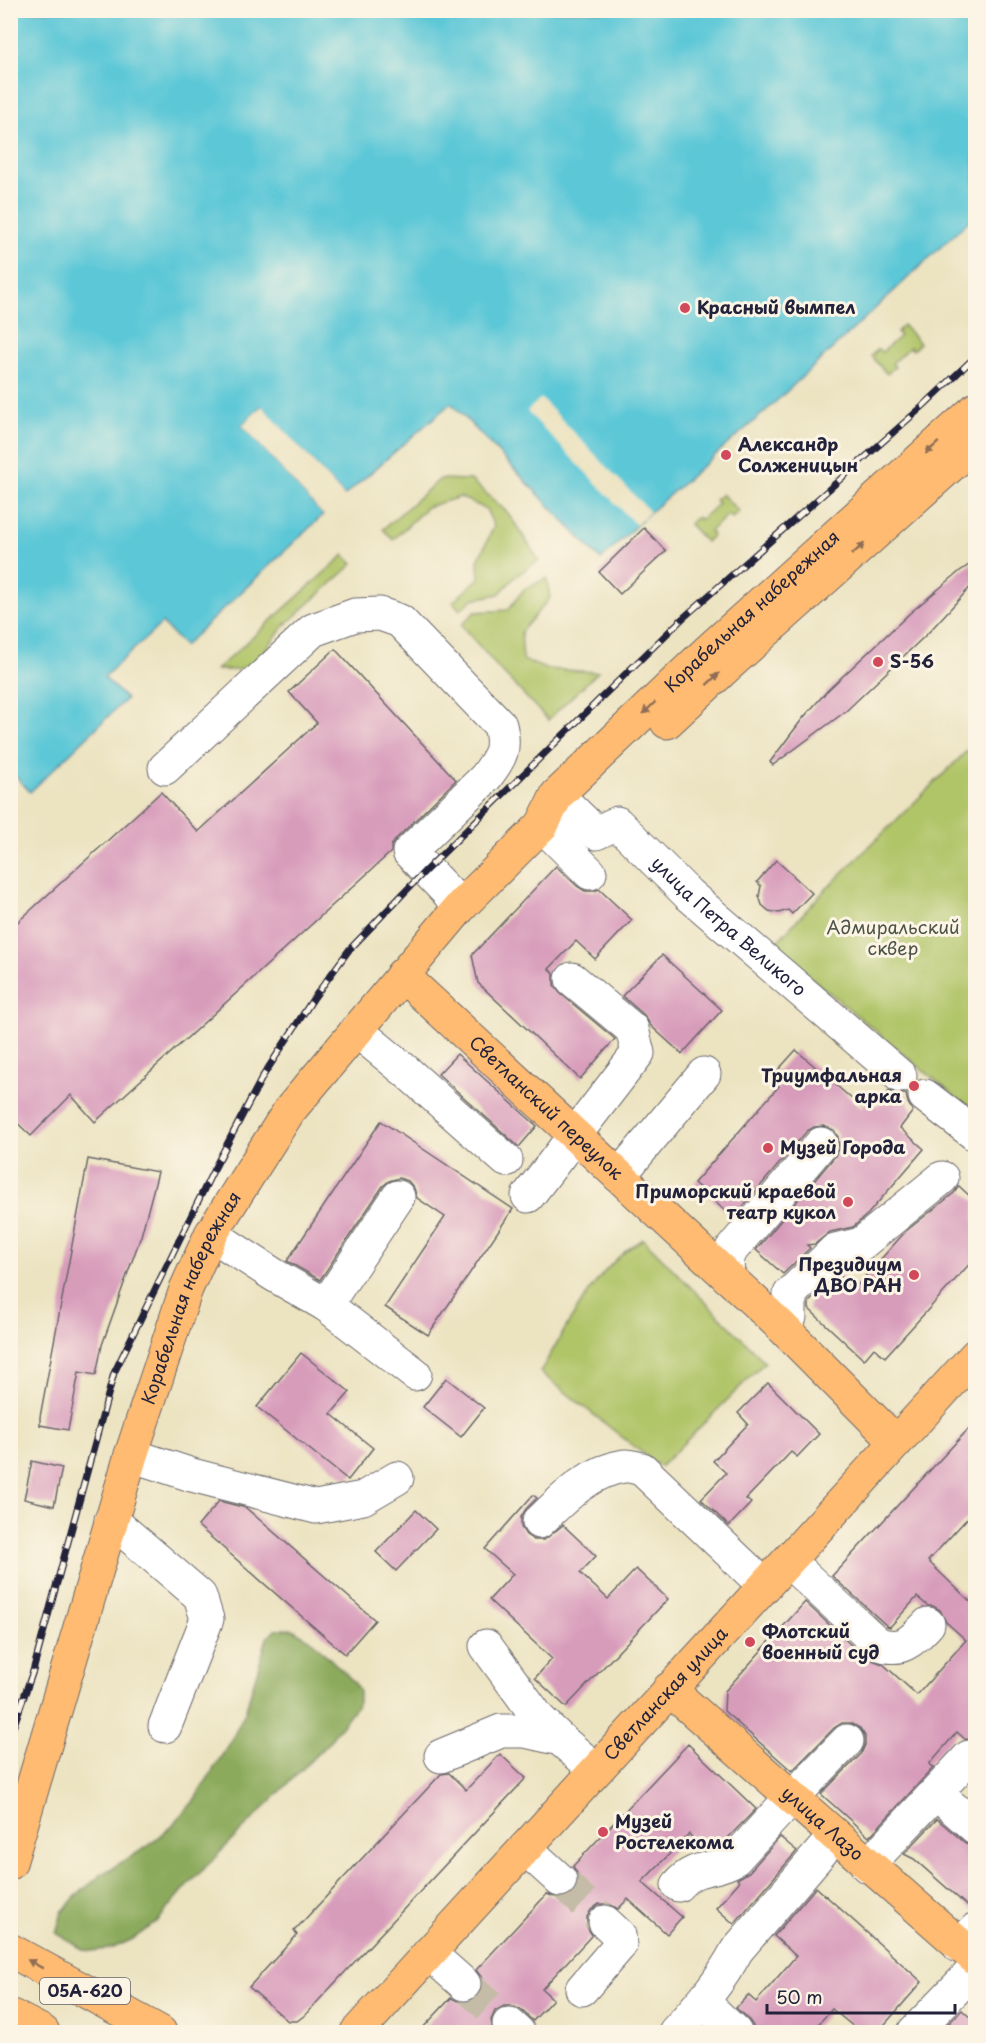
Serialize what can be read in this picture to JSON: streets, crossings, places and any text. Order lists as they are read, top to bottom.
{
  "streets": {
    "main road": [
      "Корабельная набережная",
      "Светланский переулок",
      "Светланская улица",
      "улица Лазо",
      "05А-620"
    ],
    "street": ["улица Петра Великого"]
  },
  "crossings": [
    ["Корабельная набережная", "улица Петра Великого"],
    ["Корабельная набережная", "Светланский переулок"],
    ["Светланский переулок", "Светланская улица"],
    ["Светланская улица", "улица Лазо"]
  ],
  "parks": ["Адмиральский сквер"],
  "places": [
    "Красный вымпел",
    "Александр Солженицын",
    "S-56",
    "Триумфальная арка",
    "Музей Города",
    "Приморский краевой театр кукол",
    "Президиум ДВО РАН",
    "Флотский военный суд",
    "Музей Ростелекома"
  ],
  "scale_bar": "50 m"
}
